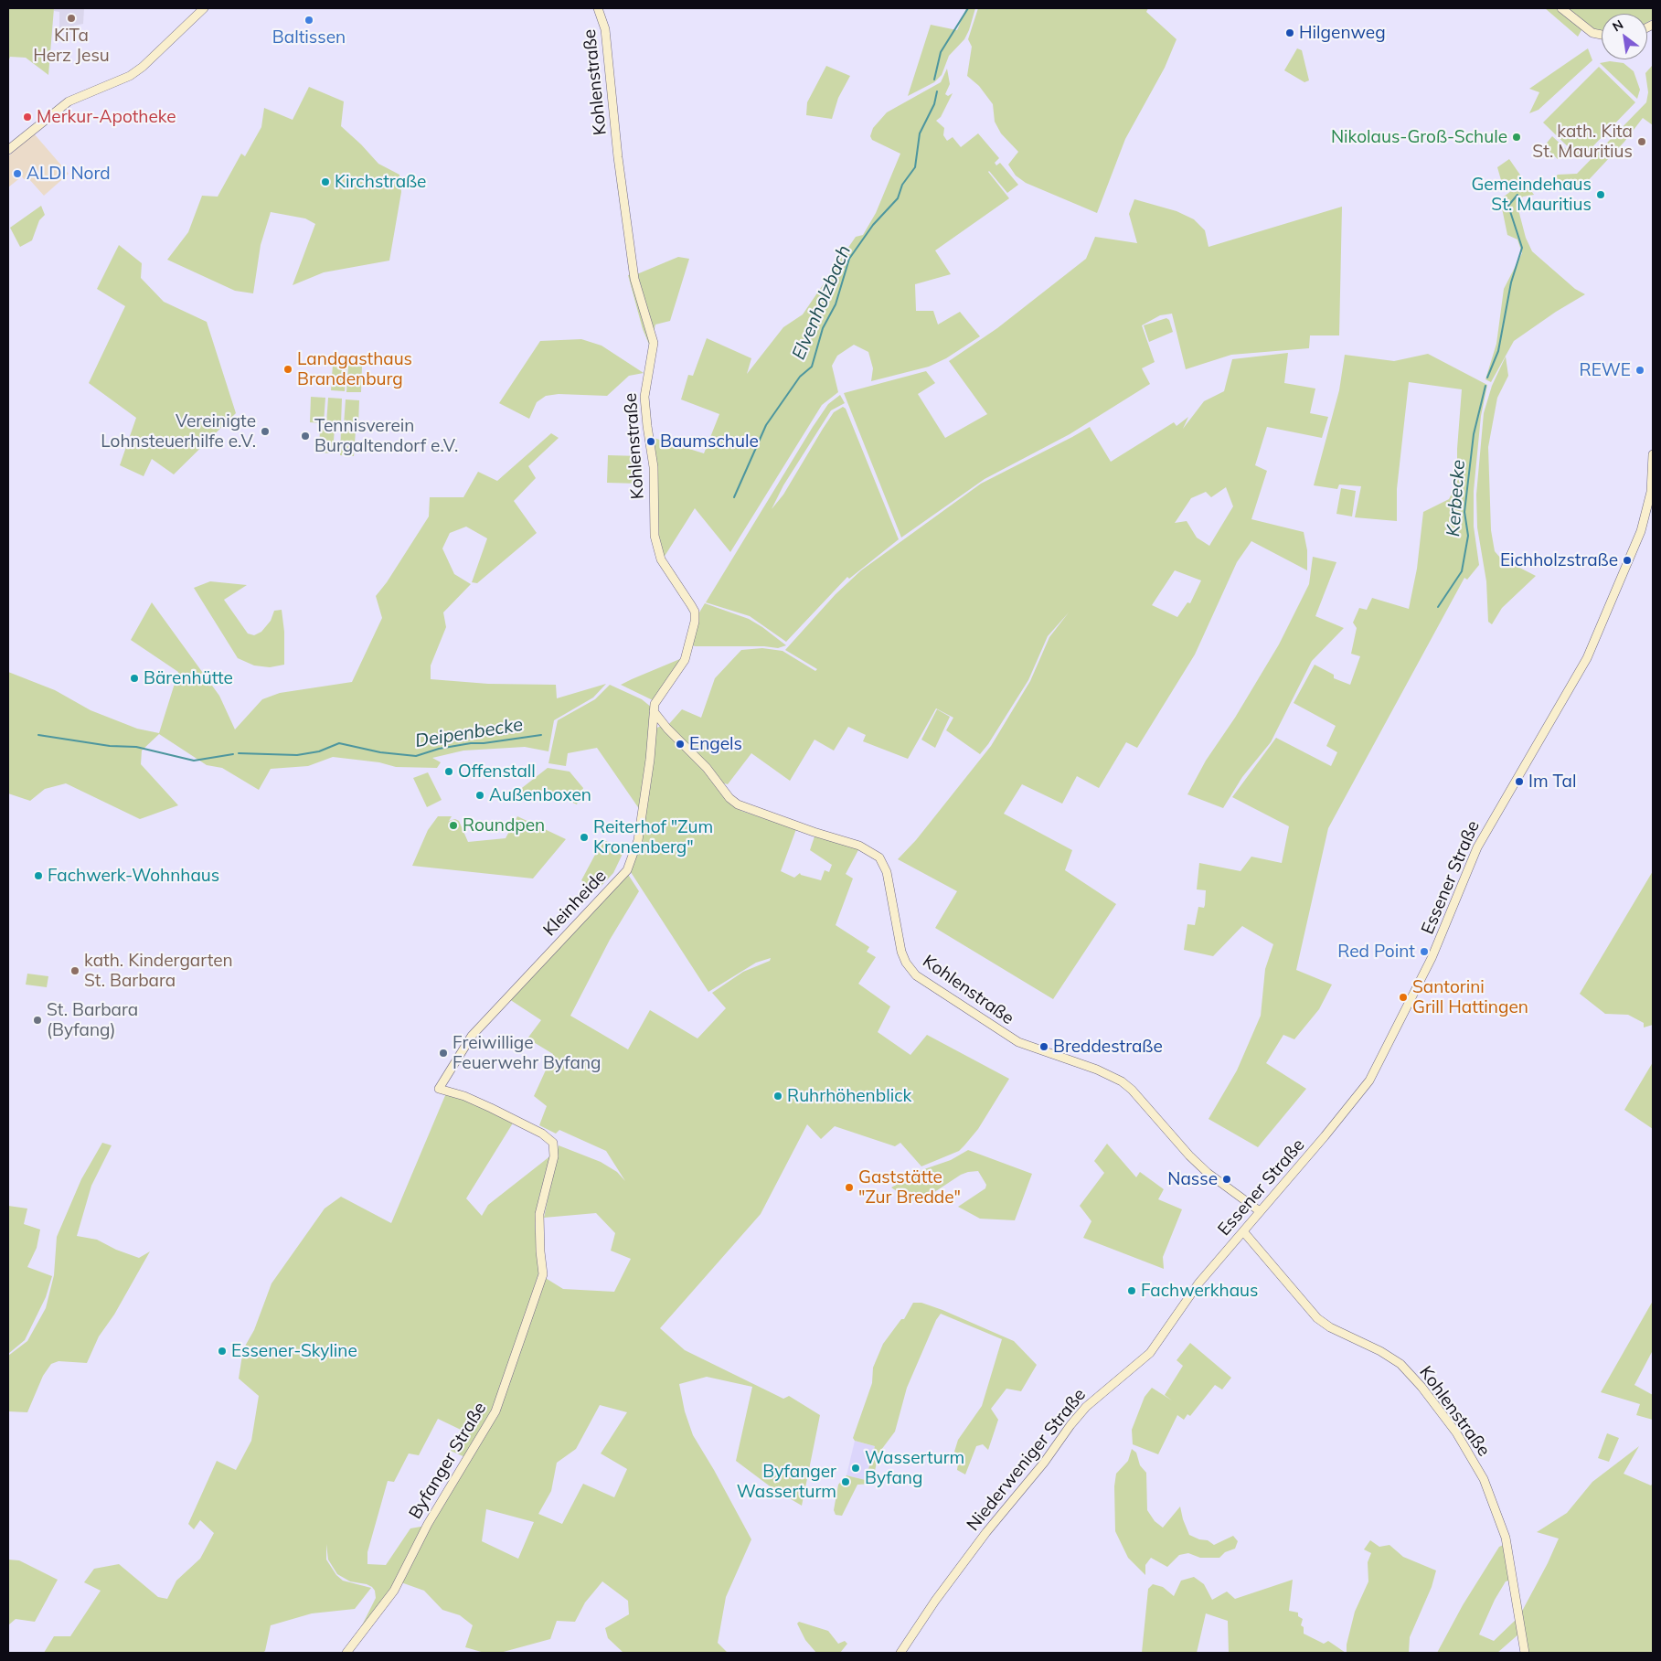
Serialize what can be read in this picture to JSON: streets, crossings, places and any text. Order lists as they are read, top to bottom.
{
  "streets": {
    "street": [
      "Kohlenstraße",
      "Essener Straße",
      "Kleinheide",
      "Niederweniger Straße",
      "Byfanger Straße"
    ]
  },
  "crossings": [
    ["Kohlenstraße", "Essener Straße"],
    ["Kohlenstraße", "Kleinheide"],
    ["Essener Straße", "Niederweniger Straße"],
    ["Kleinheide", "Byfanger Straße"]
  ],
  "water": ["Elvenholzbach", "Kerbecke", "Deipenbecke"],
  "places": [
    "KiTa Herz Jesu",
    "Baltissen",
    "Hilgenweg",
    "Merkur-Apotheke",
    "Nikolaus-Groß-Schule",
    "kath. Kita St. Mauritius",
    "ALDI Nord",
    "Kirchstraße",
    "Gemeindehaus St. Mauritius",
    "Landgasthaus Brandenburg",
    "REWE",
    "Vereinigte Lohnsteuerhilfe e.V.",
    "Tennisverein Burgaltendorf e.V.",
    "Baumschule",
    "Eichholzstraße",
    "Bärenhütte",
    "Engels",
    "Offenstall",
    "Im Tal",
    "Außenboxen",
    "Roundpen",
    "Reiterhof \"Zum Kronenberg\"",
    "Fachwerk-Wohnhaus",
    "Red Point",
    "kath. Kindergarten St. Barbara",
    "Santorini Grill Hattingen",
    "St. Barbara (Byfang)",
    "Breddestraße",
    "Freiwillige Feuerwehr Byfang",
    "Ruhrhöhenblick",
    "Nasse",
    "Gaststätte \"Zur Bredde\"",
    "Fachwerkhaus",
    "Essener-Skyline",
    "Wasserturm Byfang",
    "Byfanger Wasserturm"
  ],
  "north": "top left"
}
